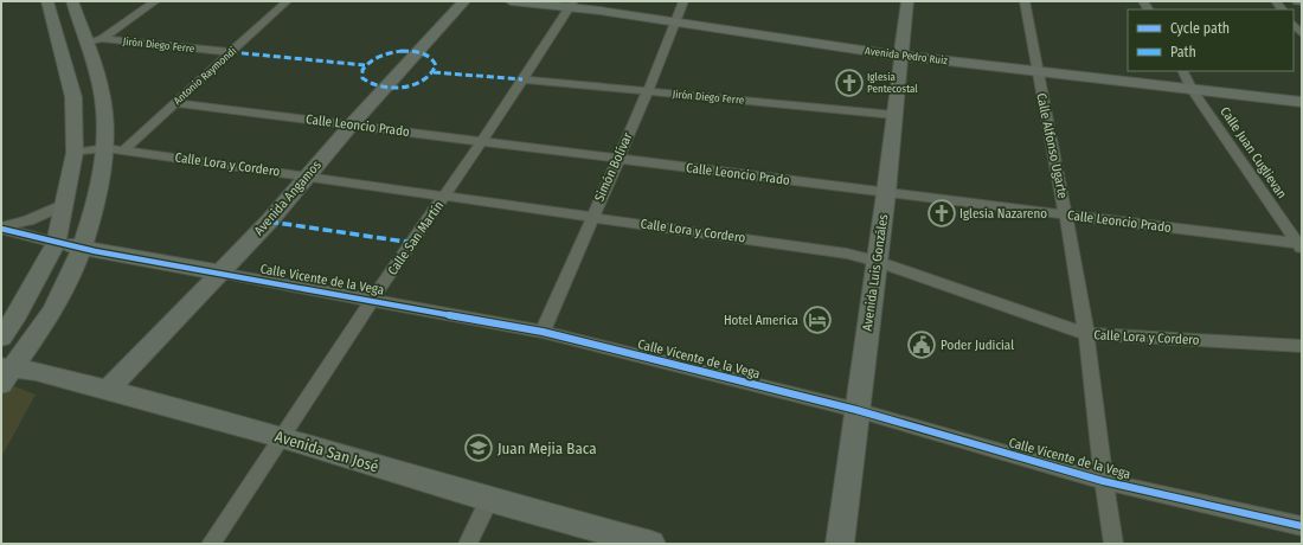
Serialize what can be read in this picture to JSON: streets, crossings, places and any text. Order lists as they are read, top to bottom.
{
  "streets": {
    "main road": [
      "Avenida Pedro Ruiz",
      "Avenida Angamos",
      "Avenida Luis Gonzáles",
      "Calle Vicente de la Vega",
      "Avenida San José"
    ],
    "street": [
      "Jirón Diego Ferre",
      "Antonio Raymondi",
      "Calle Leoncio Prado",
      "Calle Alfonso Ugarte",
      "Calle Juan Cuglievan",
      "Calle Lora y Cordero",
      "Simón Bolívar",
      "Calle San Martín"
    ]
  },
  "crossings": [
    ["Jirón Diego Ferre", "Antonio Raymondi"],
    ["Jirón Diego Ferre", "Simón Bolívar"],
    ["Jirón Diego Ferre", "Calle San Martín"],
    ["Jirón Diego Ferre", "Avenida Luis Gonzáles"],
    ["Avenida Pedro Ruiz", "Calle Alfonso Ugarte"],
    ["Avenida Pedro Ruiz", "Calle Juan Cuglievan"],
    ["Avenida Pedro Ruiz", "Simón Bolívar"],
    ["Avenida Pedro Ruiz", "Calle San Martín"],
    ["Avenida Pedro Ruiz", "Avenida Luis Gonzáles"],
    ["Antonio Raymondi", "Calle Leoncio Prado"],
    ["Antonio Raymondi", "Calle Lora y Cordero"],
    ["Calle Leoncio Prado", "Calle Alfonso Ugarte"],
    ["Calle Leoncio Prado", "Calle Juan Cuglievan"],
    ["Calle Leoncio Prado", "Simón Bolívar"],
    ["Calle Leoncio Prado", "Avenida Angamos"],
    ["Calle Leoncio Prado", "Calle San Martín"],
    ["Calle Leoncio Prado", "Avenida Luis Gonzáles"],
    ["Calle Alfonso Ugarte", "Calle Lora y Cordero"],
    ["Calle Alfonso Ugarte", "Calle Vicente de la Vega"],
    ["Calle Lora y Cordero", "Simón Bolívar"],
    ["Calle Lora y Cordero", "Avenida Angamos"],
    ["Calle Lora y Cordero", "Calle San Martín"],
    ["Calle Lora y Cordero", "Avenida Luis Gonzáles"],
    ["Simón Bolívar", "Calle Vicente de la Vega"],
    ["Avenida Angamos", "Calle Vicente de la Vega"],
    ["Avenida Angamos", "Avenida San José"],
    ["Calle San Martín", "Calle Vicente de la Vega"],
    ["Calle San Martín", "Avenida San José"],
    ["Avenida Luis Gonzáles", "Calle Vicente de la Vega"]
  ],
  "places": {
    "church": ["Iglesia Pentecostal", "Iglesia Nazareno"],
    "hotel": ["Hotel America"],
    "public building": ["Poder Judicial"],
    "school or university": ["Juan Mejia Baca"]
  },
  "legend": ["Cycle path", "Path"]
}
